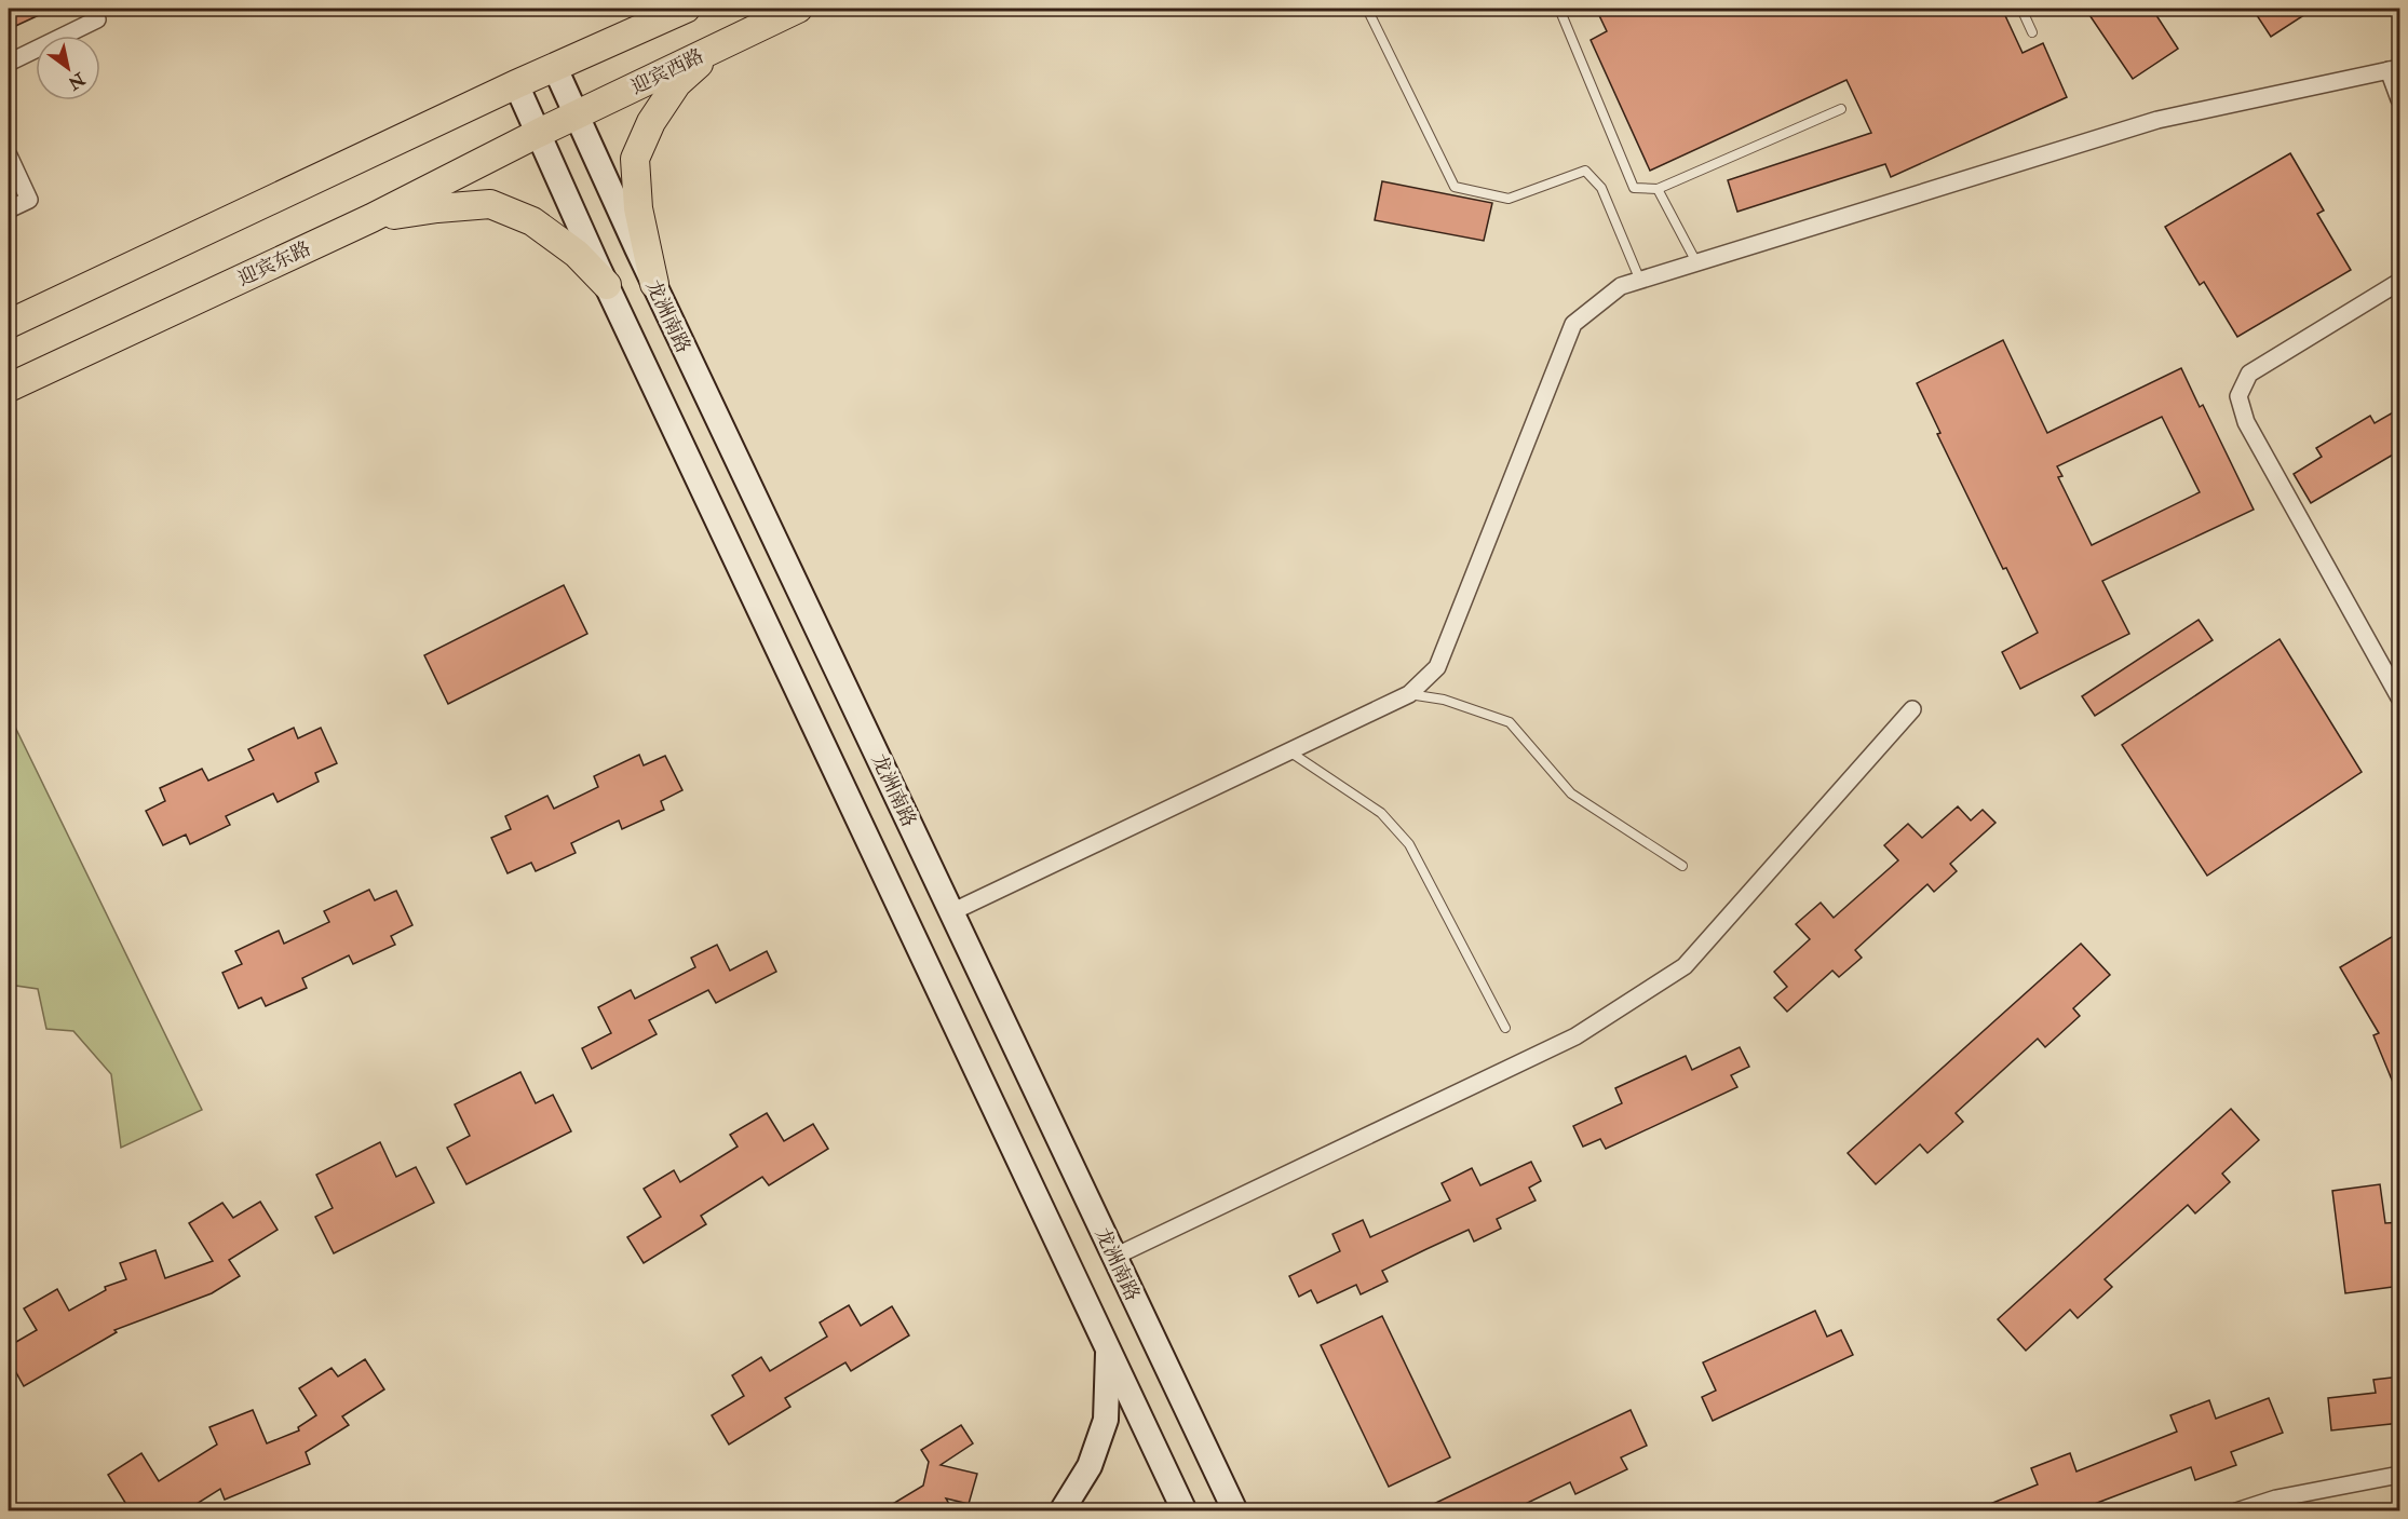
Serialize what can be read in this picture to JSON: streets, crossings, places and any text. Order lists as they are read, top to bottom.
{
  "streets": {
    "highway": ["迎宾西路", "迎宾东路"],
    "main road": ["龙洲南路"]
  },
  "crossings": [
    ["迎宾西路", "迎宾东路"],
    ["迎宾西路", "龙洲南路"]
  ],
  "north": "bottom right"
}
